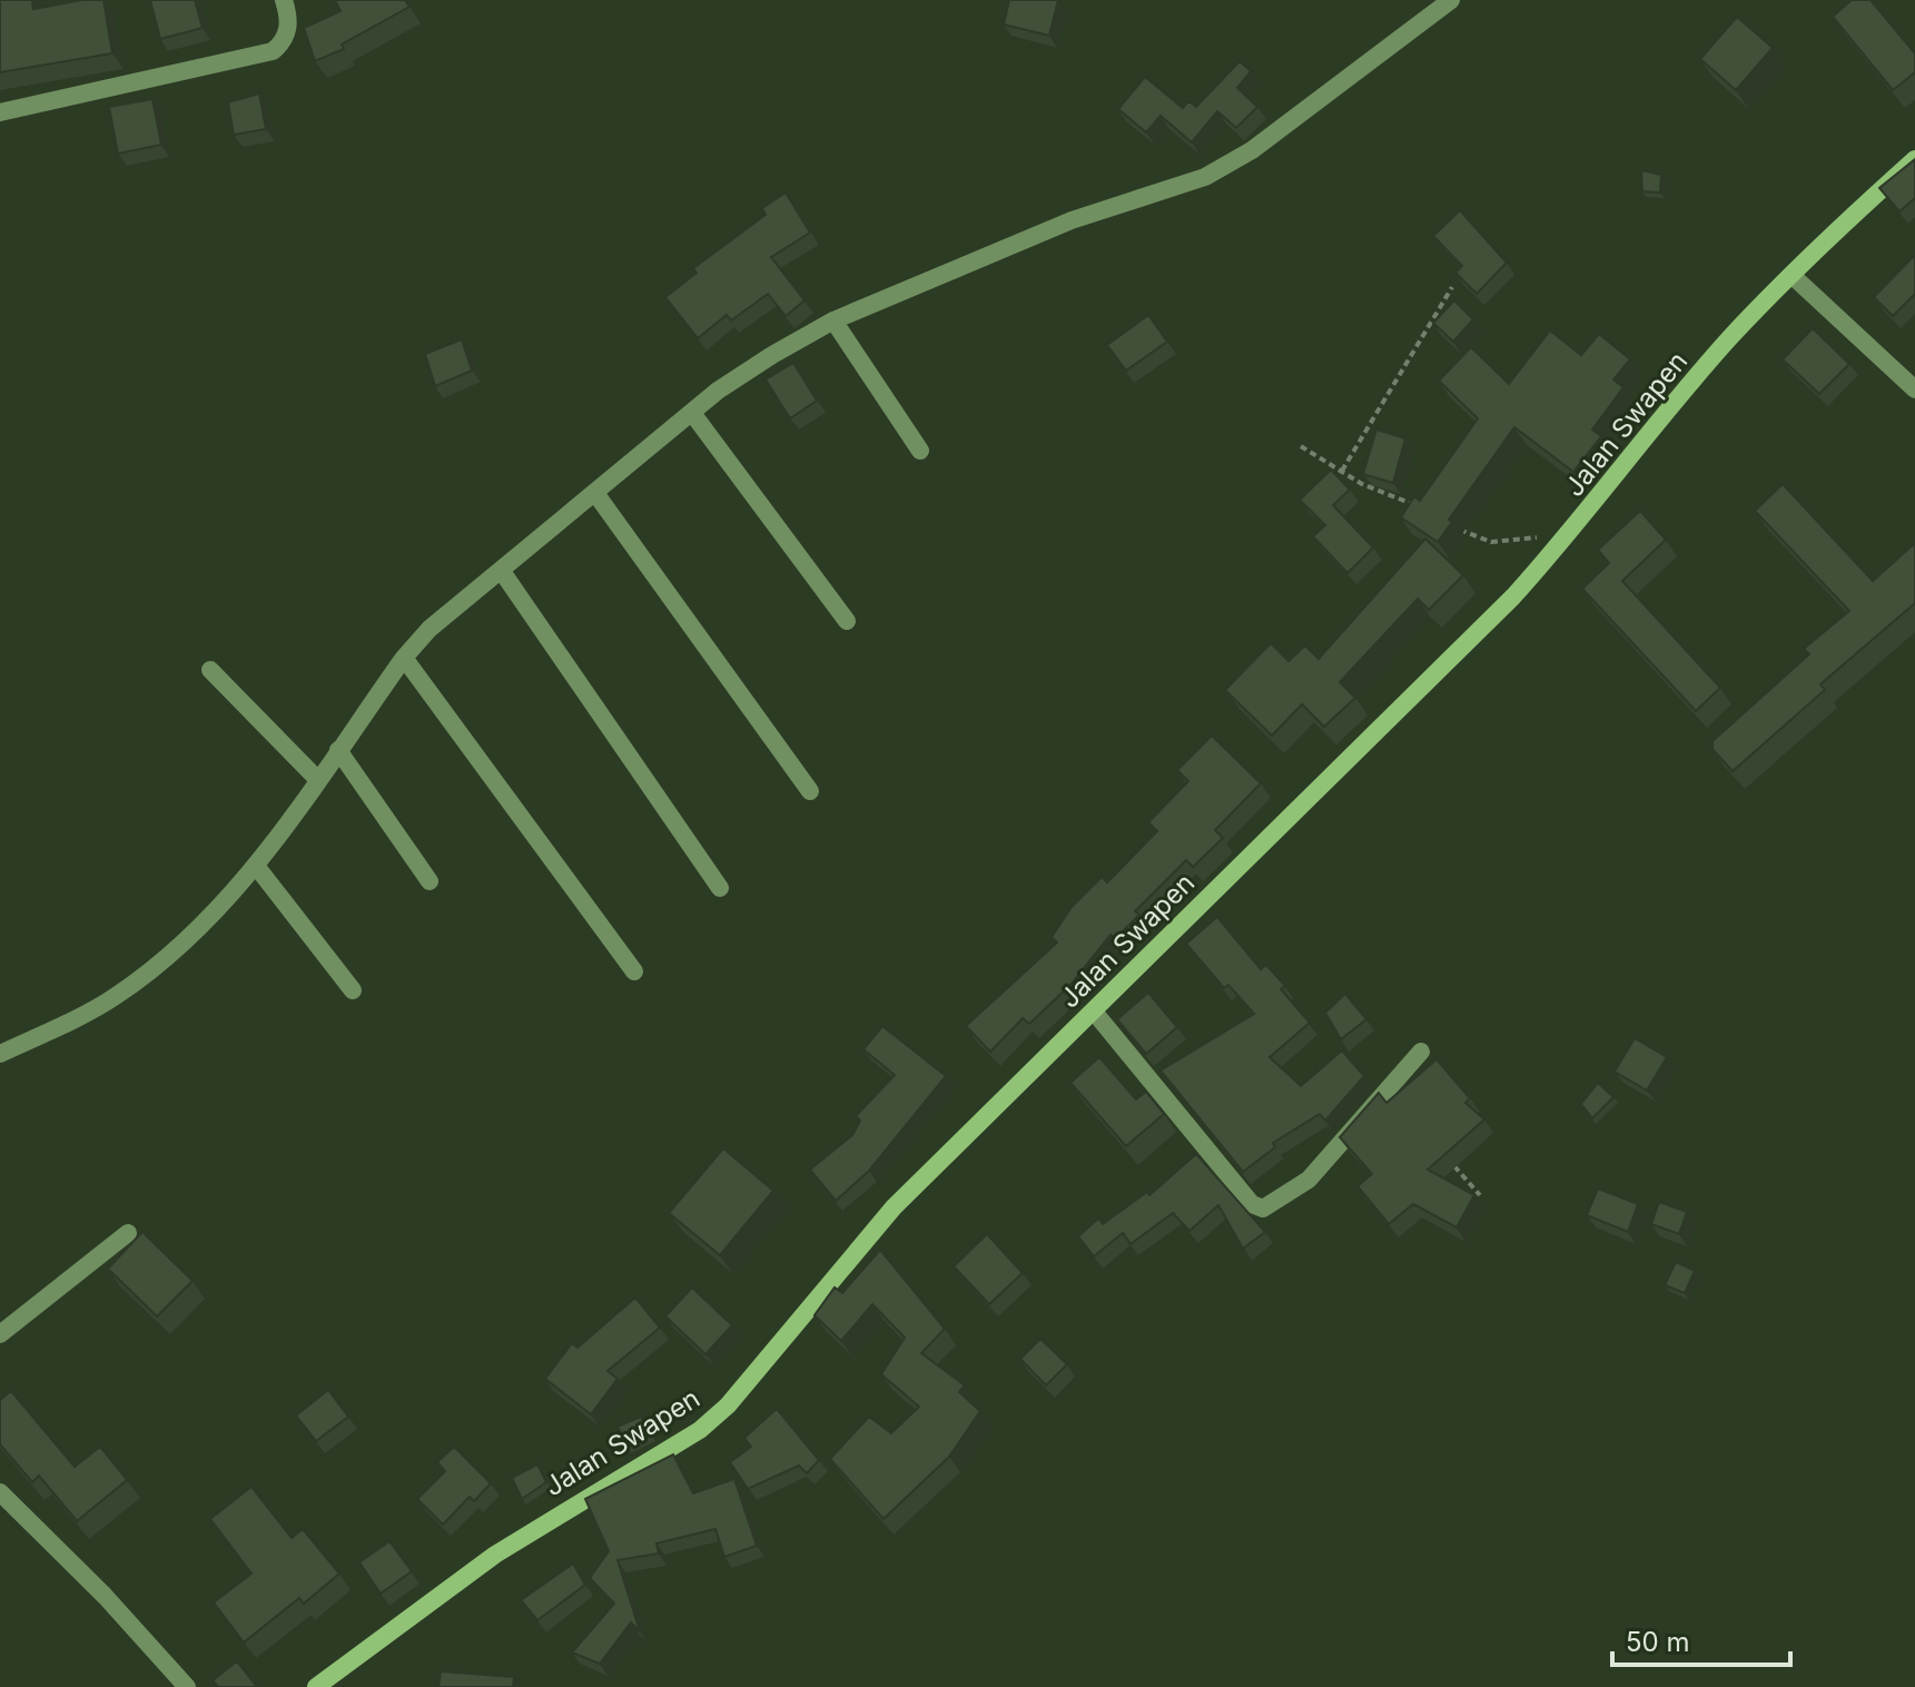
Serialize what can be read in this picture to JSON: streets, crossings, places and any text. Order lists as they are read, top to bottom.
{
  "streets": {
    "main road": ["Jalan Swapen"]
  },
  "scale_bar": "50 m"
}
